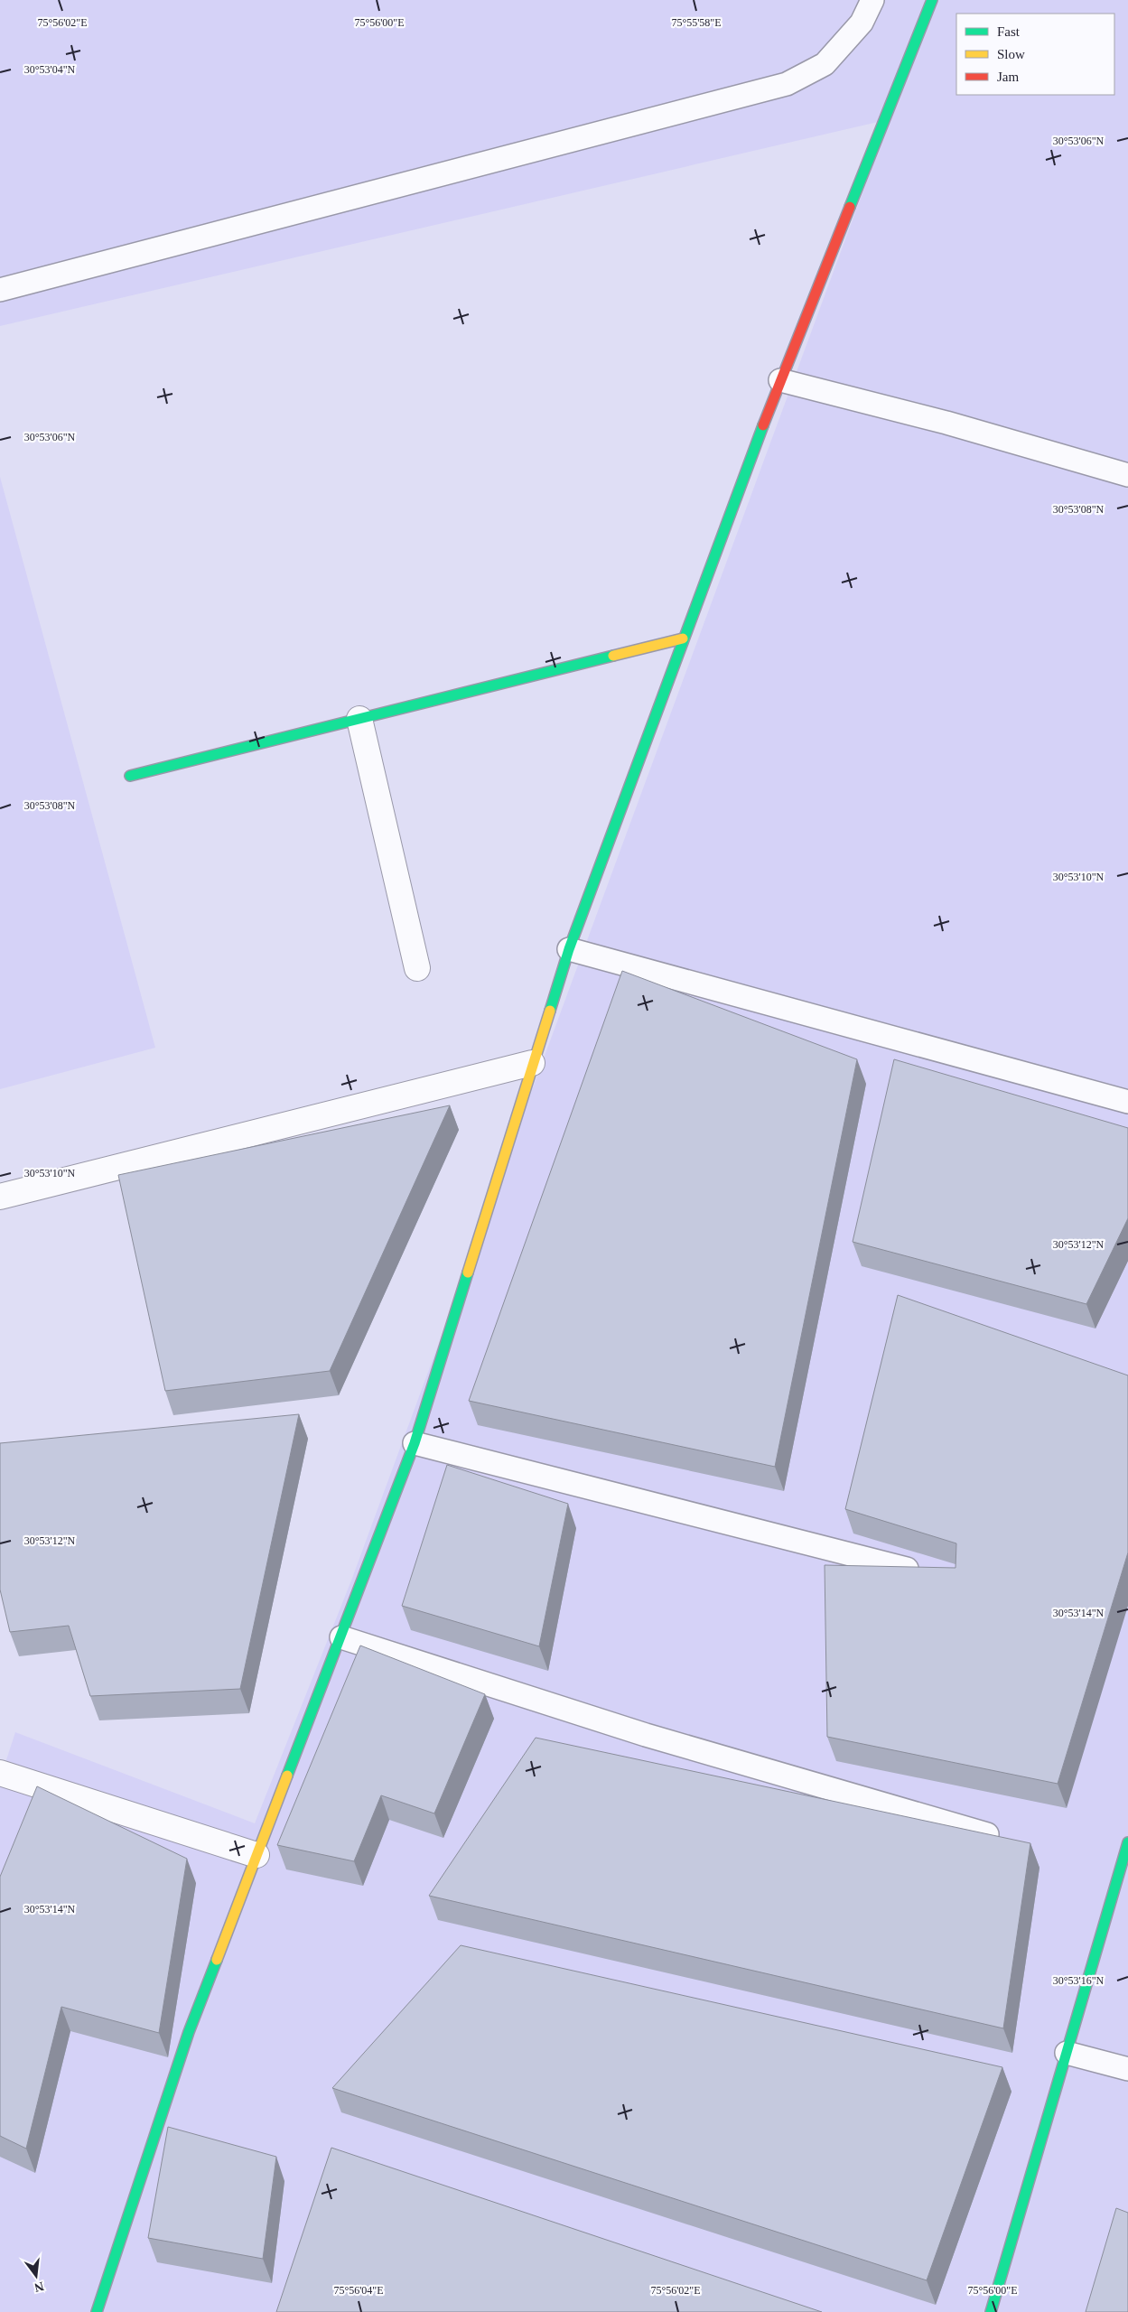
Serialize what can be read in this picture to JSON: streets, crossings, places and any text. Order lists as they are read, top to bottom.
{
  "legend": ["Fast", "Slow", "Jam"],
  "north": "bottom",
  "coordinates": [
    "75°56'02\"E",
    "75°56'00\"E",
    "75°55'58\"E",
    "30°53'04\"N",
    "30°53'06\"N",
    "30°53'08\"N",
    "30°53'10\"N",
    "30°53'12\"N",
    "30°53'14\"N",
    "30°53'16\"N",
    "75°56'04\"E"
  ]
}
